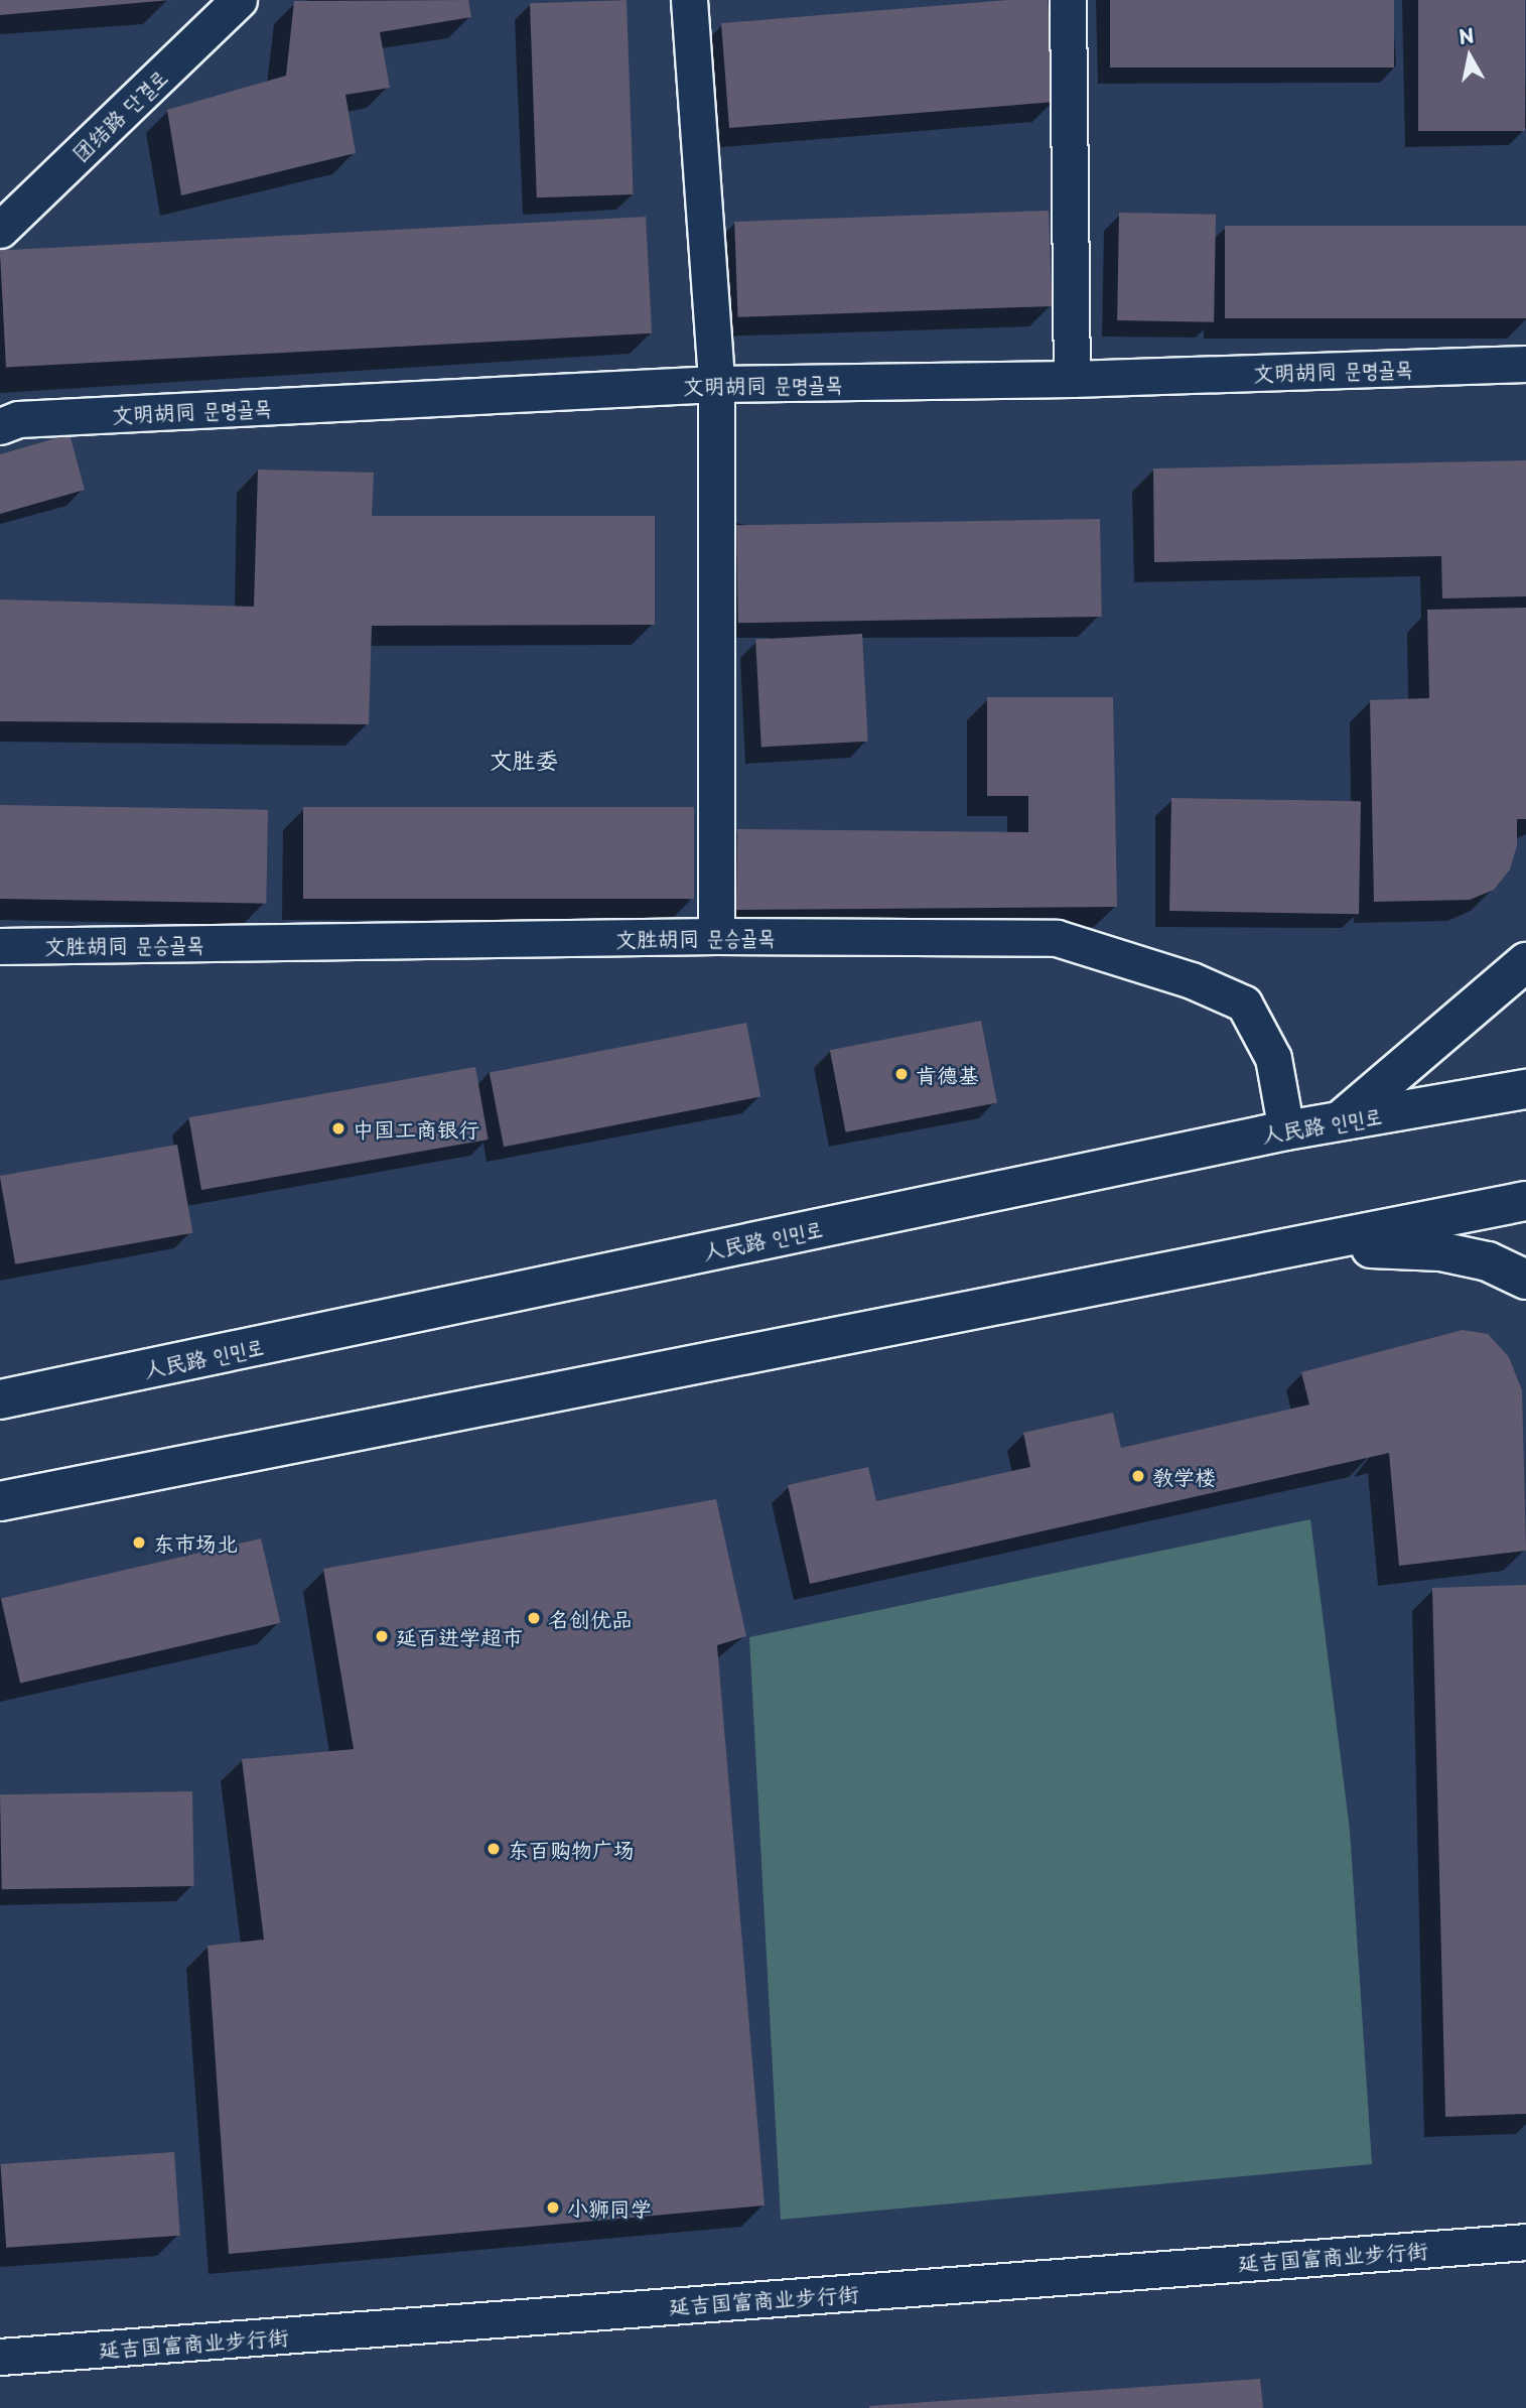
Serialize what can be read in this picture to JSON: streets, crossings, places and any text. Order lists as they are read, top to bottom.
{
  "streets": {
    "main road": ["人民路 인민로"],
    "street": [
      "团结路 단결로",
      "文明胡同 문명골목",
      "文胜胡同 문승골목",
      "延吉国富商业步行街"
    ]
  },
  "crossings": [
    ["文胜胡同 문승골목", "人民路 인민로"]
  ],
  "districts": ["文胜委"],
  "places": [
    "肯德基",
    "中国工商银行",
    "教学楼",
    "东市场北",
    "名创优品",
    "延百进学超市",
    "东百购物广场",
    "小狮同学"
  ],
  "north": "top"
}
